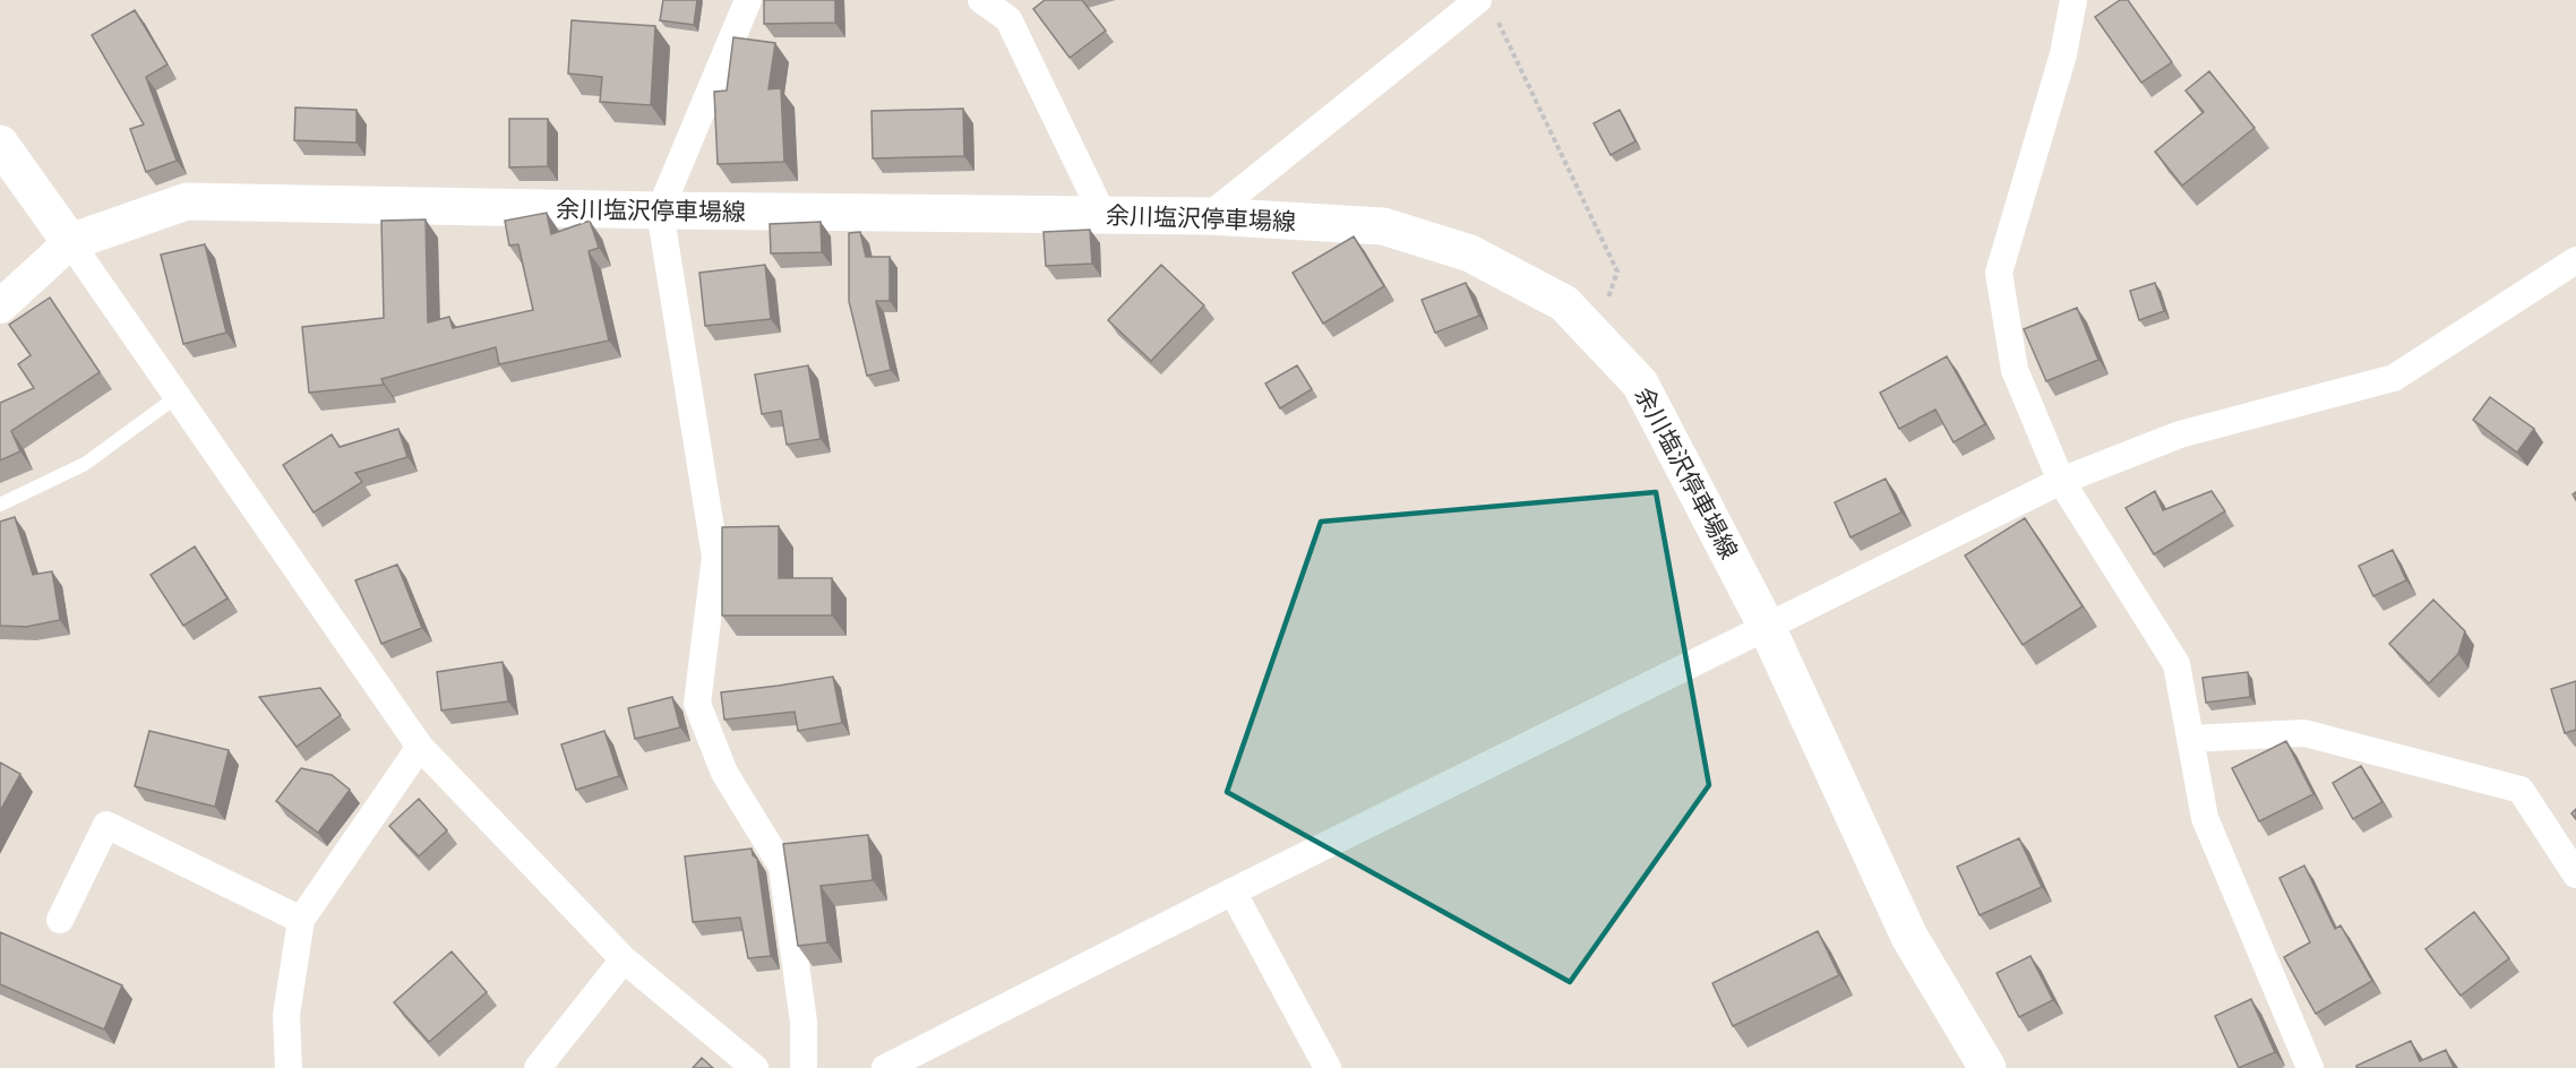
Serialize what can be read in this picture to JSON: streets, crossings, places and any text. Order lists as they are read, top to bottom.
{
  "streets": {
    "main road": ["余川塩沢停車場線"]
  }
}
